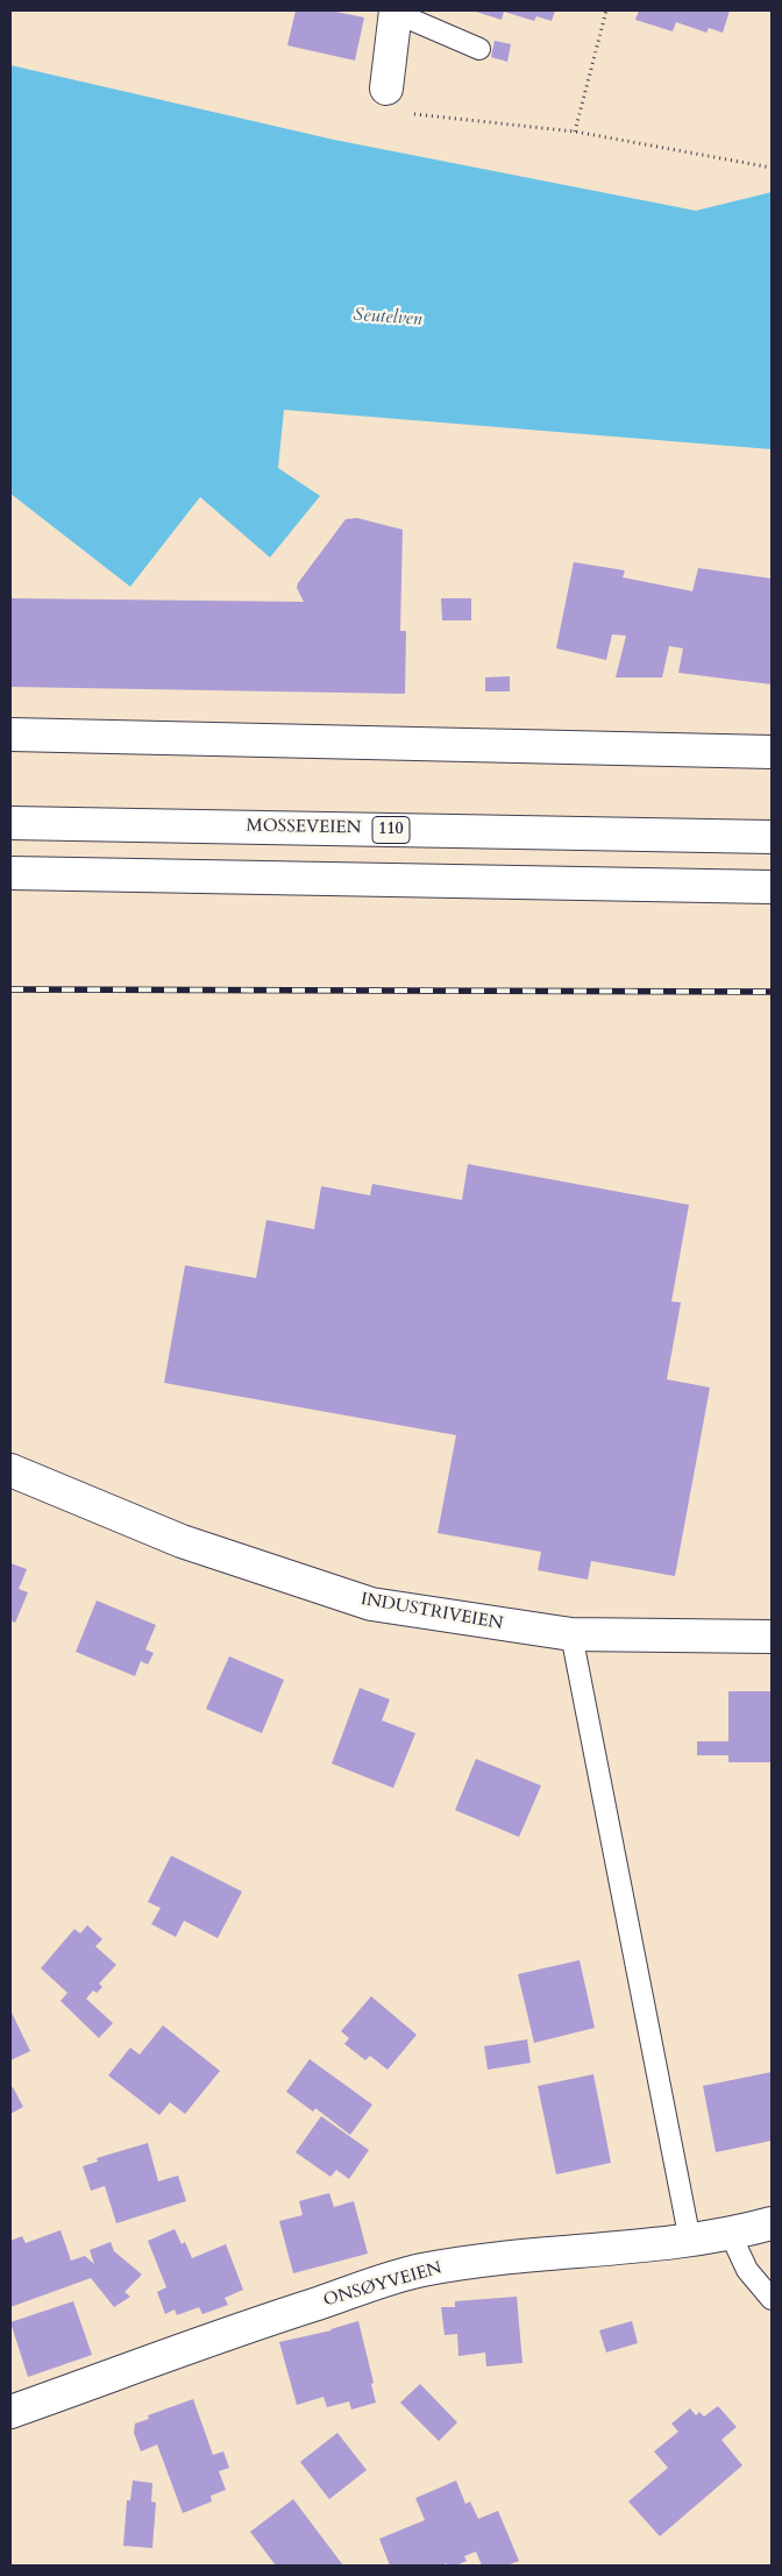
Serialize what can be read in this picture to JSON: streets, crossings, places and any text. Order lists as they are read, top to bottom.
{
  "streets": {
    "main road": [
      "MOSSEVEIEN",
      "110",
      "INDUSTRIVEIEN",
      "ONSØYVEIEN"
    ]
  },
  "water": ["Seutelven"]
}
